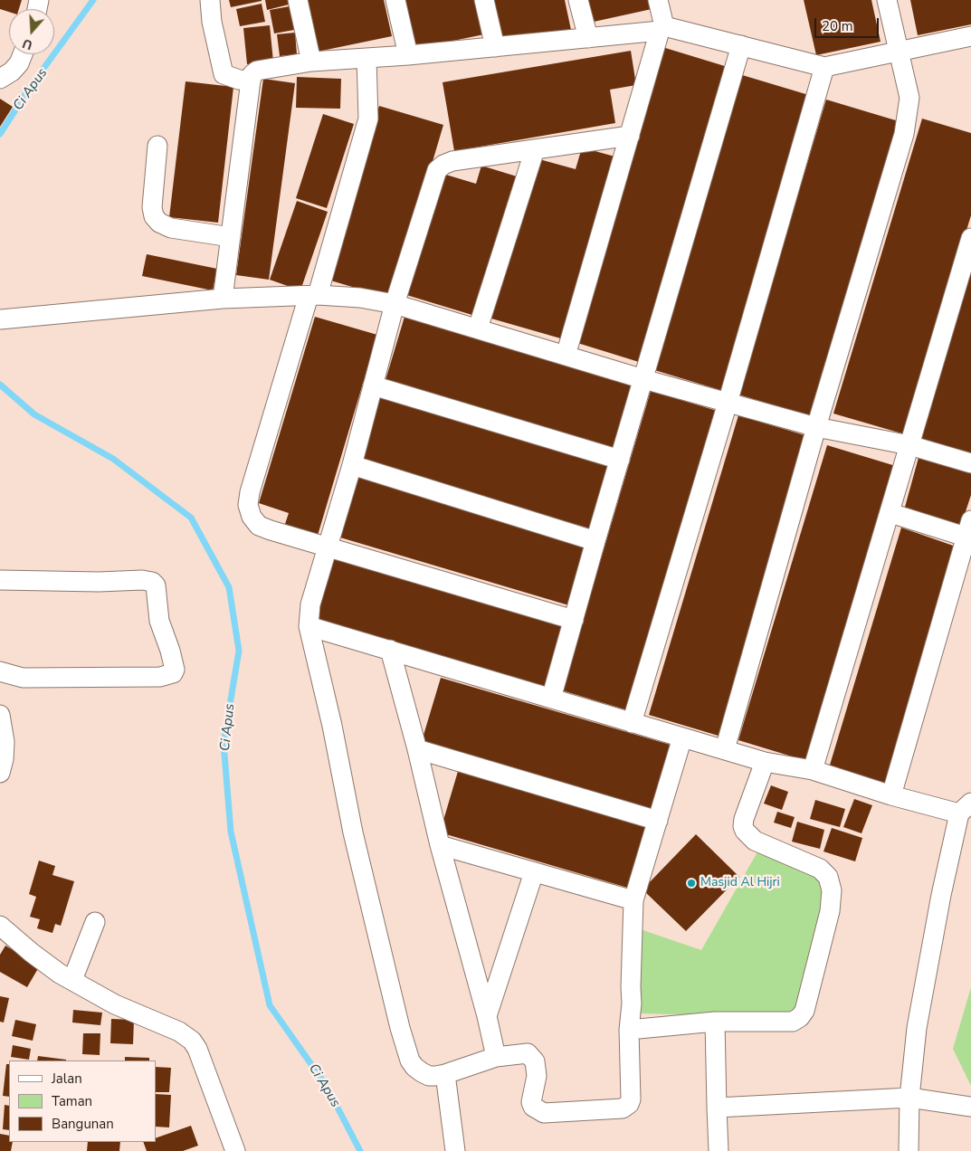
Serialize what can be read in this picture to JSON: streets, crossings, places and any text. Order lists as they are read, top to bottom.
{
  "water": ["Ci Apus"],
  "places": ["Masjid Al Hijri"],
  "legend": ["Jalan", "Taman", "Bangunan"],
  "scale_bar": "20 m",
  "north": "bottom"
}
